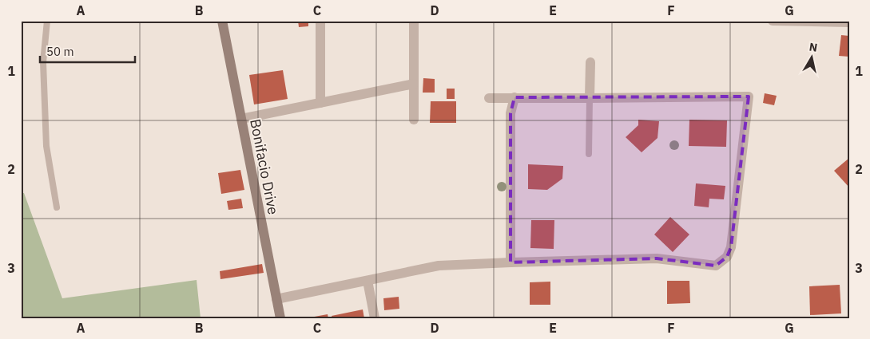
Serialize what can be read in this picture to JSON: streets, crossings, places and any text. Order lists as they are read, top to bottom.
{
  "streets": {
    "street": ["Bonifacio Drive"]
  },
  "scale_bar": "50 m",
  "north": "top",
  "grid": {
    "columns": [
      "A",
      "B",
      "C",
      "D",
      "E",
      "F",
      "G"
    ],
    "rows": ["1", "2", "3"]
  }
}
